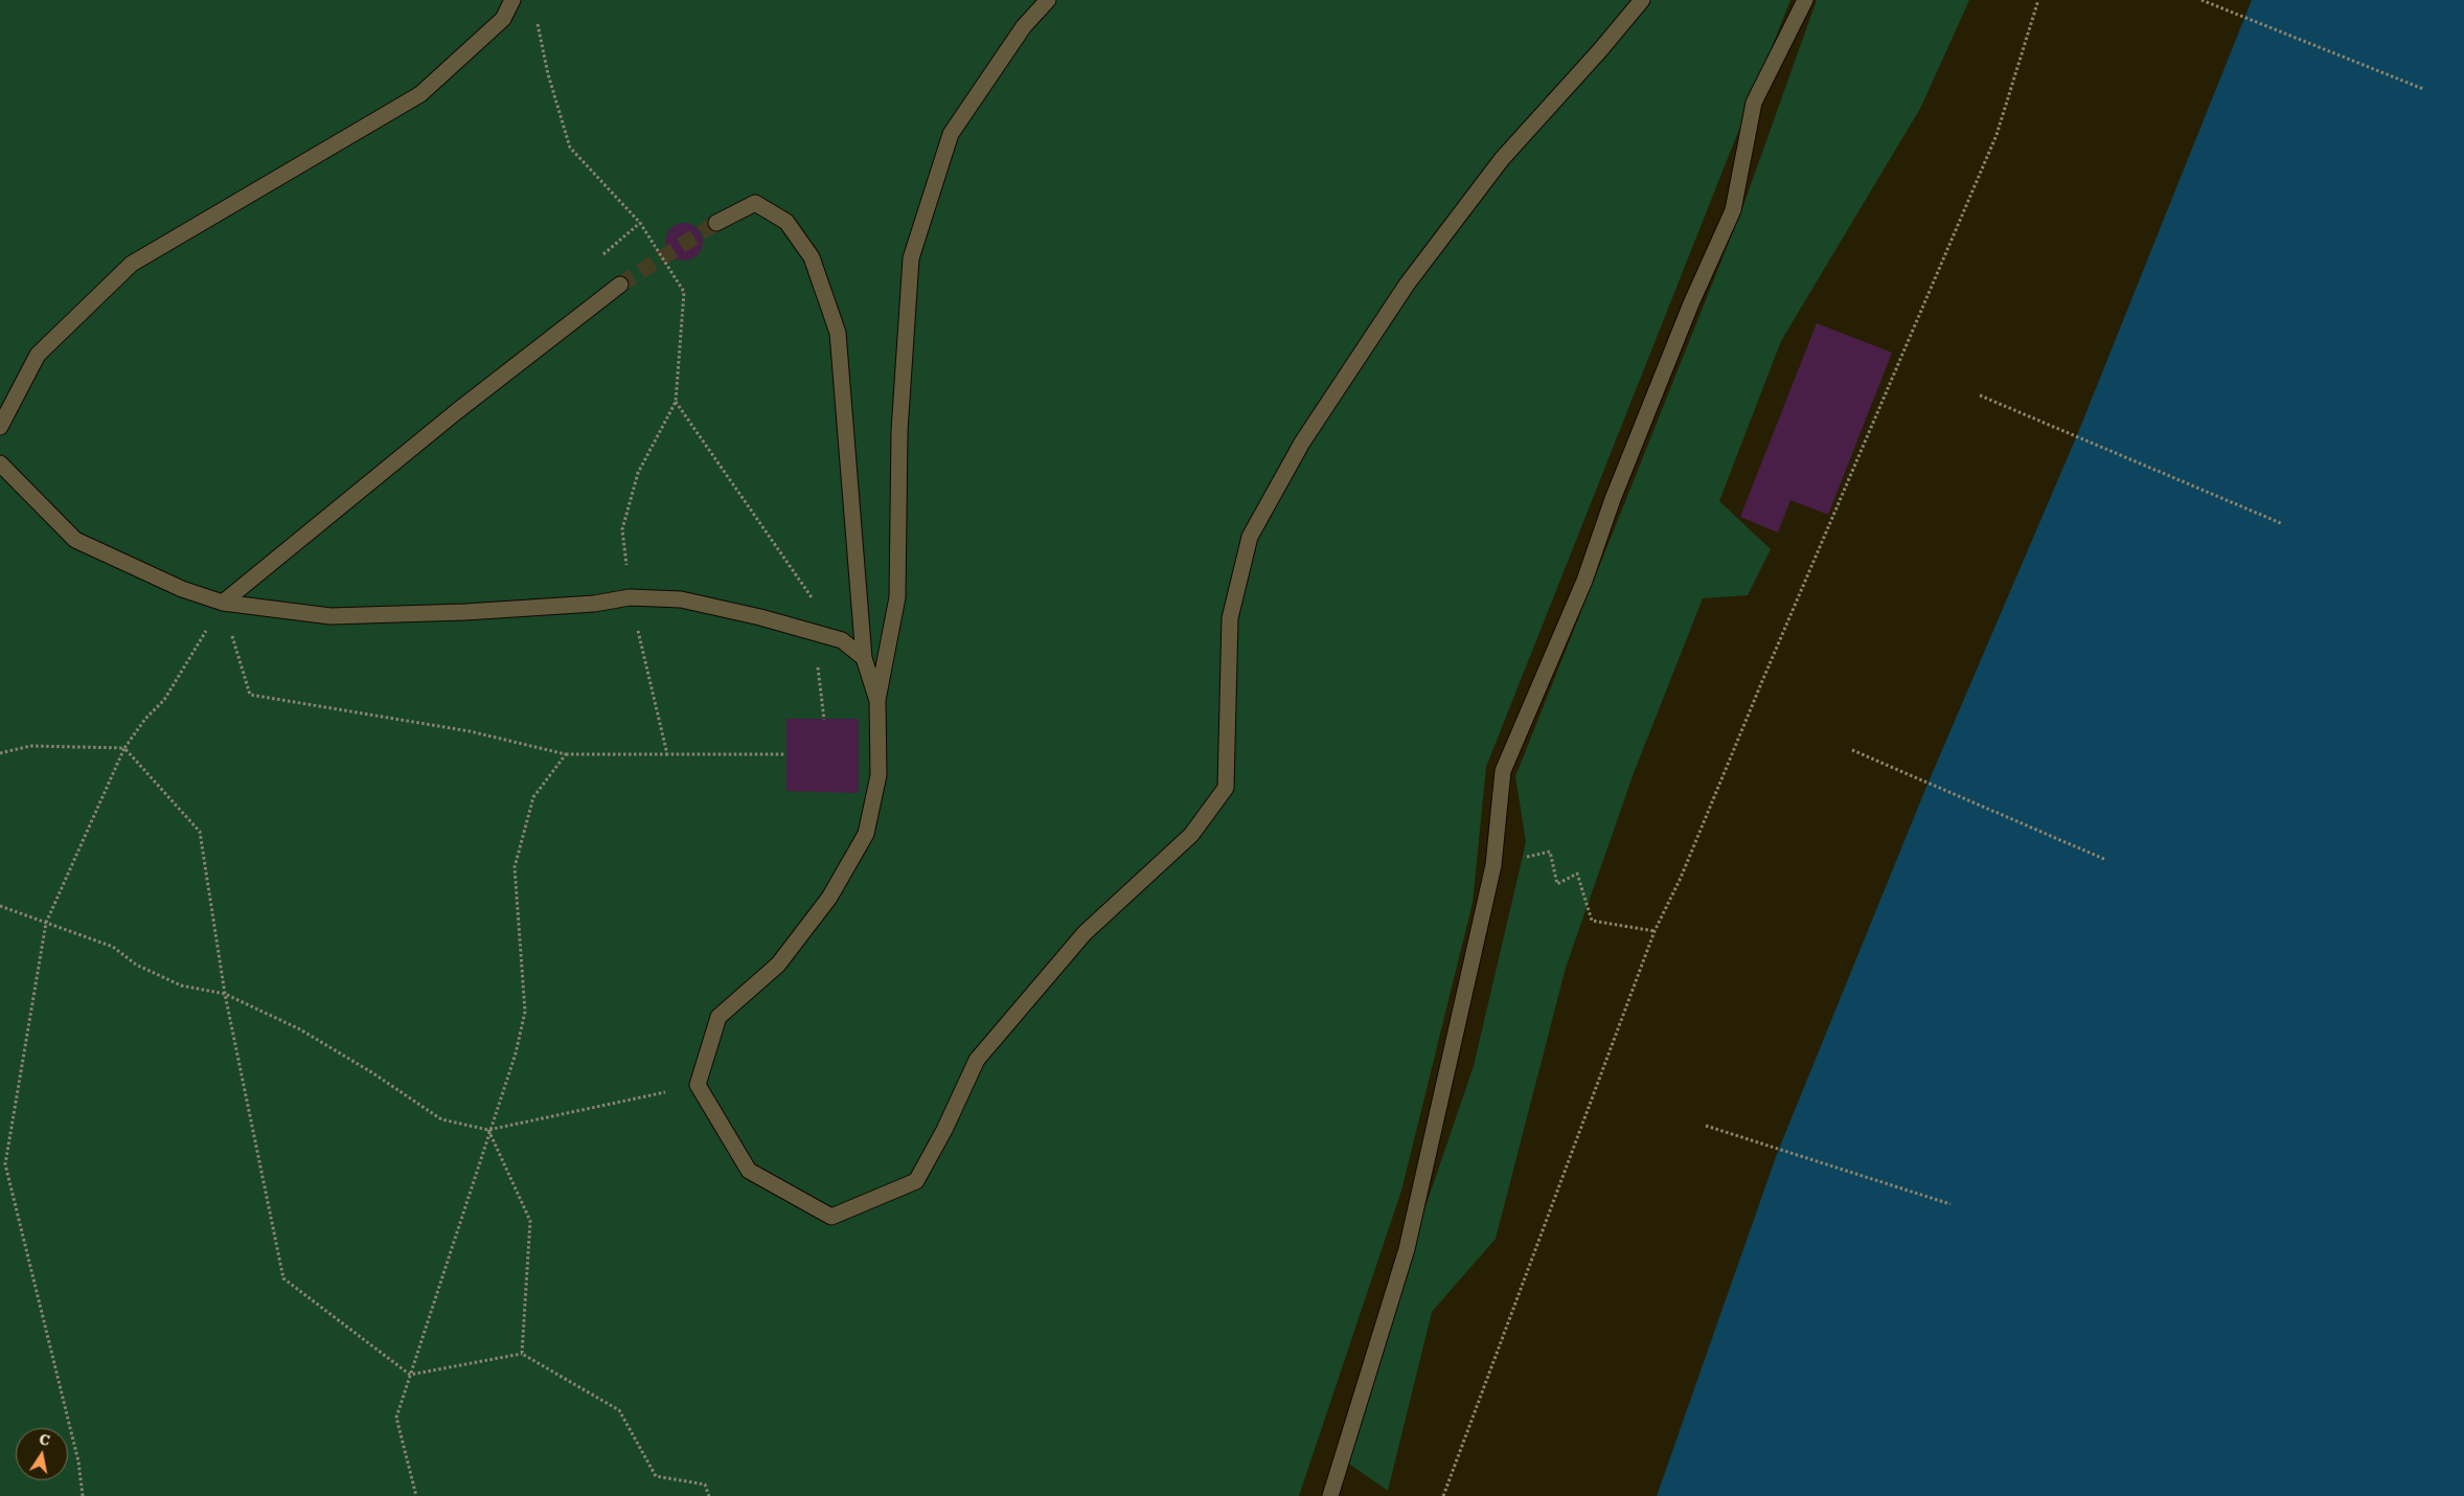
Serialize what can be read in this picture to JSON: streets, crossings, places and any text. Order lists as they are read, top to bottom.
{
  "north": "top"
}
